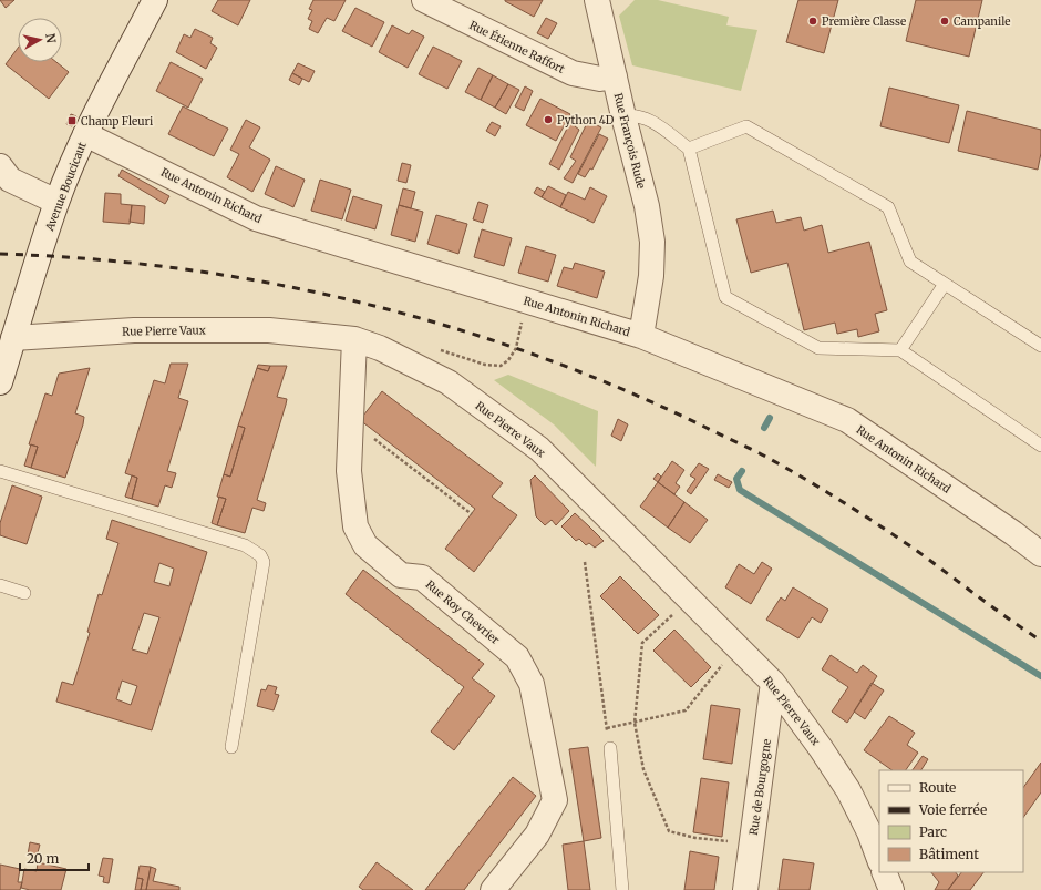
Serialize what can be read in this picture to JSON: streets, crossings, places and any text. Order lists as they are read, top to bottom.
{
  "streets": {
    "street": [
      "Rue Étienne Raffort",
      "Rue François Rude",
      "Avenue Boucicaut",
      "Rue Antonin Richard",
      "Rue Pierre Vaux",
      "Rue Roy Chevrier",
      "Rue de Bourgogne"
    ]
  },
  "crossings": [
    ["Rue Étienne Raffort", "Rue François Rude"],
    ["Rue François Rude", "Rue Antonin Richard"],
    ["Avenue Boucicaut", "Rue Antonin Richard"],
    ["Avenue Boucicaut", "Rue Pierre Vaux"],
    ["Rue Pierre Vaux", "Rue Roy Chevrier"],
    ["Rue Pierre Vaux", "Rue de Bourgogne"]
  ],
  "places": {
    "other": ["Première Classe", "Campanile", "Python 4D"],
    "transit": ["Champ Fleuri"]
  },
  "legend": [
    "Route",
    "Voie ferrée",
    "Parc",
    "Bâtiment"
  ],
  "scale_bar": "20 m",
  "north": "right"
}
